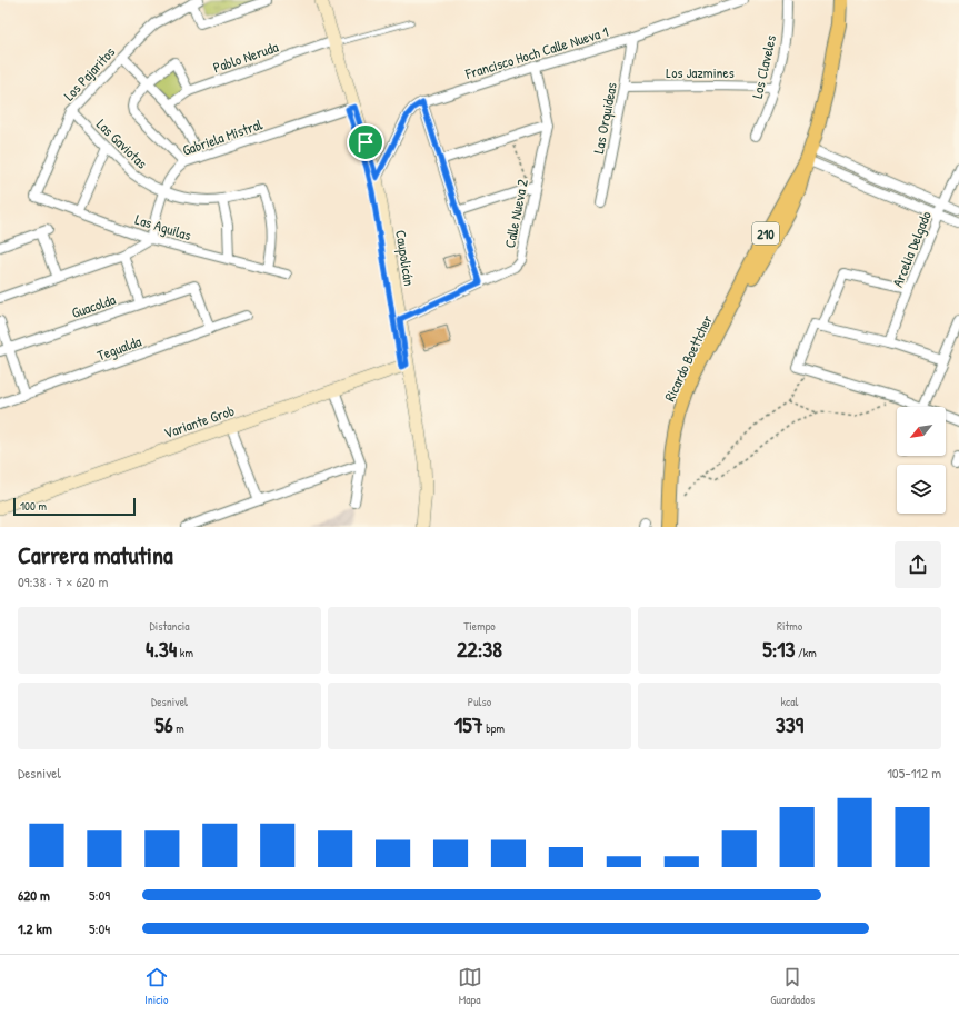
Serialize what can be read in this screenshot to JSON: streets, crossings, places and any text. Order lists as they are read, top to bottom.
{
  "streets": {
    "main road": ["210", "Ricardo Boettcher"],
    "street": [
      "Francisco Hoch Calle Nueva 1",
      "Pablo Neruda",
      "Los Claveles",
      "Los Jazmines",
      "Los Pajaritos",
      "Las Orquideas",
      "Gabriela Mistral",
      "Las Gaviotas",
      "Calle Nueva 2",
      "Las Aguilas",
      "Arcelia Delgado",
      "Caupolicán",
      "Guacolda",
      "Tegualda",
      "Variante Grob"
    ]
  },
  "crossings": [
    ["Francisco Hoch Calle Nueva 1", "Las Orquideas"],
    ["Francisco Hoch Calle Nueva 1", "Calle Nueva 2"],
    ["Francisco Hoch Calle Nueva 1", "Caupolicán"],
    ["Pablo Neruda", "Caupolicán"],
    ["Los Claveles", "Los Jazmines"],
    ["Los Jazmines", "Las Orquideas"],
    ["Los Pajaritos", "Las Gaviotas"],
    ["Los Pajaritos", "Las Aguilas"],
    ["Gabriela Mistral", "Las Gaviotas"],
    ["Gabriela Mistral", "Las Aguilas"],
    ["Gabriela Mistral", "Caupolicán"],
    ["Las Gaviotas", "Las Aguilas"],
    ["Calle Nueva 2", "Caupolicán"],
    ["Caupolicán", "Variante Grob"],
    ["Guacolda", "Tegualda"]
  ],
  "scale_bar": "100 m",
  "north": "bottom left",
  "page": {
    "scale": "100 m",
    "heading": ["Carrera matutina", "09:38 · 7 × 620 m"],
    "stats": [
      ["Distancia", "4.34 km"],
      ["Tiempo", "22:38"],
      ["Ritmo", "5:13 /km"],
      ["Desnivel", "56 m"],
      ["Pulso", "157 bpm"],
      ["kcal", "339"]
    ],
    "chart": ["Desnivel", "105–112 m"],
    "list": [
      {
        "name": "620 m",
        "note": "5:09"
      },
      {
        "name": "1.2 km",
        "note": "5:04"
      }
    ],
    "tabs": ["Inicio", "Mapa", "Guardados"]
  }
}
